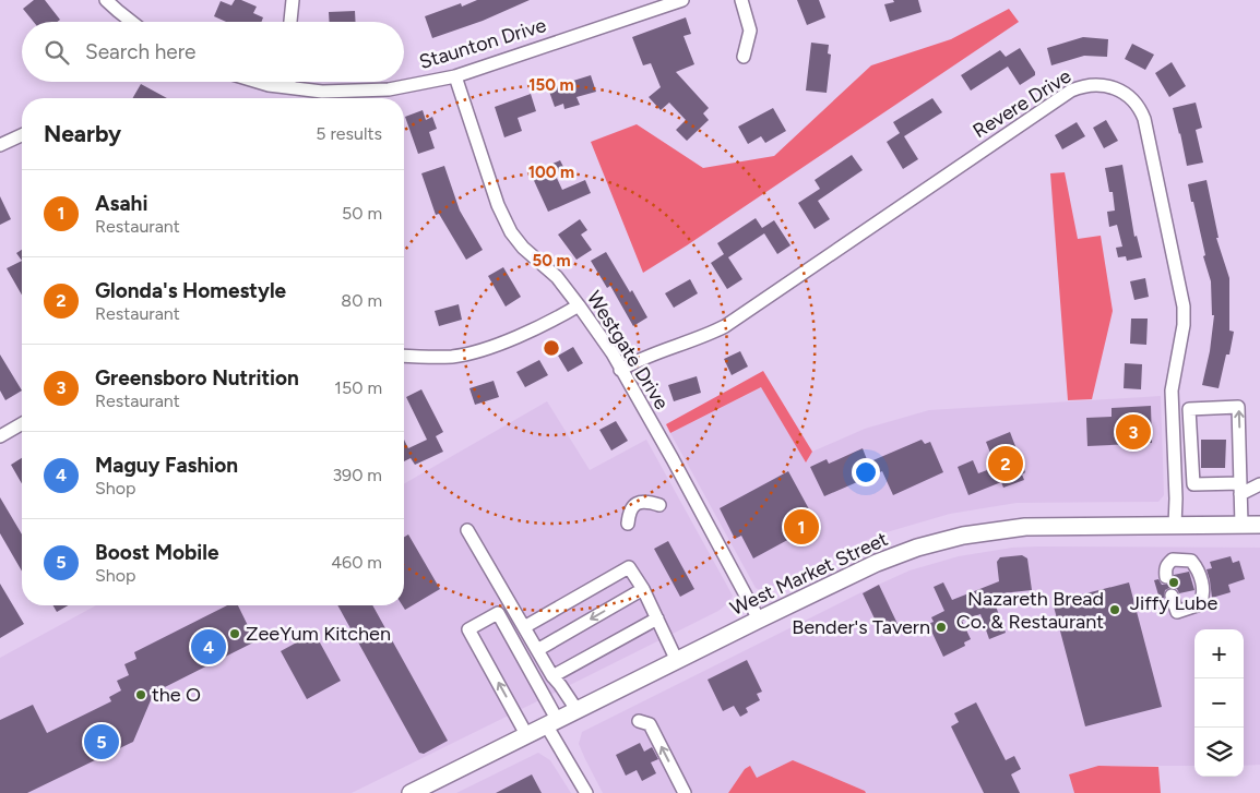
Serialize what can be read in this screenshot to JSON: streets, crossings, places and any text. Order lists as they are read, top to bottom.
{
  "streets": {
    "main road": ["West Market Street"],
    "street": ["Staunton Drive", "Revere Drive", "Westgate Drive"]
  },
  "crossings": [
    ["Staunton Drive", "Westgate Drive"],
    ["Revere Drive", "Westgate Drive"],
    ["Revere Drive", "West Market Street"],
    ["Westgate Drive", "West Market Street"]
  ],
  "places": [
    "Jiffy Lube",
    "Nazareth Bread Co. & Restaurant",
    "Bender's Tavern",
    "ZeeYum Kitchen",
    "the O"
  ],
  "page": {
    "search": "Search here",
    "heading": ["Nearby", "5 results"],
    "list": [
      {
        "mark": "1",
        "name": "Asahi",
        "note": "Restaurant",
        "value": "50 m"
      },
      {
        "mark": "2",
        "name": "Glonda's Homestyle",
        "note": "Restaurant",
        "value": "80 m"
      },
      {
        "mark": "3",
        "name": "Greensboro Nutrition",
        "note": "Restaurant",
        "value": "150 m"
      },
      {
        "mark": "4",
        "name": "Maguy Fashion",
        "note": "Shop",
        "value": "390 m"
      },
      {
        "mark": "5",
        "name": "Boost Mobile",
        "note": "Shop",
        "value": "460 m"
      }
    ],
    "pins": [
      "3",
      "2",
      "1",
      "4",
      "5"
    ],
    "map_buttons": ["+", "−"]
  },
  "rings": ["150 m", "100 m", "50 m"]
}
